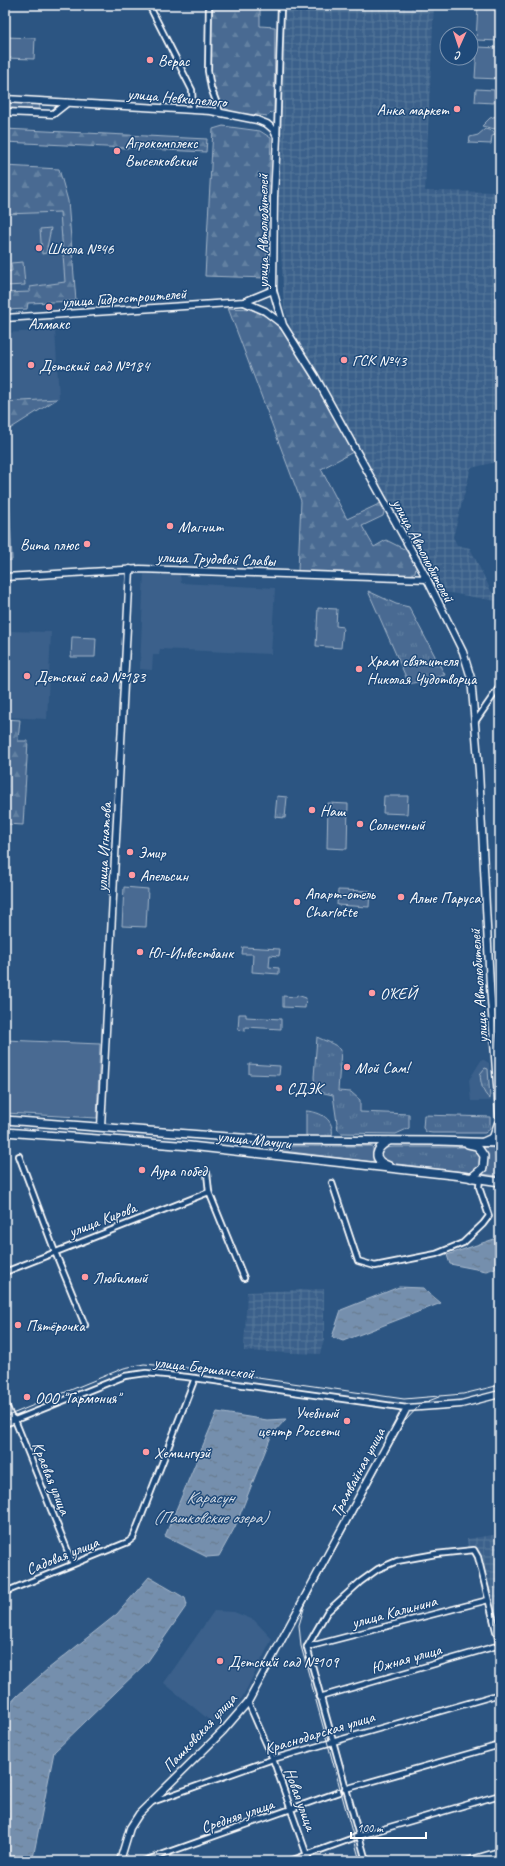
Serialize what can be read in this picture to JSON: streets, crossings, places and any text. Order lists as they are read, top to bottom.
{
  "streets": {
    "main road": ["улица Мачуги"],
    "street": [
      "улица Невкипелого",
      "улица Автолюбителей",
      "улица Гидростроителей",
      "улица Трудовой Славы",
      "улица Игнатова",
      "улица Кирова",
      "улица Бершанской",
      "Трамвайная улица",
      "Краевая улица",
      "Садовая улица",
      "улица Калинина",
      "Южная улица",
      "Пашковская улица",
      "Краснодарская улица",
      "Новая улица",
      "Средняя улица"
    ]
  },
  "crossings": [
    ["улица Невкипелого", "улица Автолюбителей"],
    ["улица Автолюбителей", "улица Гидростроителей"],
    ["улица Автолюбителей", "улица Трудовой Славы"],
    ["улица Трудовой Славы", "улица Игнатова"],
    ["улица Игнатова", "улица Мачуги"],
    ["улица Бершанской", "Трамвайная улица"],
    ["улица Бершанской", "Краевая улица"],
    ["улица Бершанской", "Садовая улица"],
    ["Трамвайная улица", "Пашковская улица"],
    ["Краевая улица", "Садовая улица"],
    ["Пашковская улица", "Краснодарская улица"],
    ["Пашковская улица", "Новая улица"],
    ["Краснодарская улица", "Новая улица"],
    ["Новая улица", "Средняя улица"]
  ],
  "water": ["Карасун (Пашковские озера)"],
  "places": [
    "Верас",
    "Анка маркет",
    "Агрокомплекс Выселковский",
    "Школа №46",
    "Алмакс",
    "ГСК №43",
    "Детский сад №184",
    "Магнит",
    "Вита плюс",
    "Храм святителя Николая Чудотворца",
    "Детский сад №183",
    "Наш",
    "Солнечный",
    "Эмир",
    "Апельсин",
    "Алые Паруса",
    "Апарт-отель Charlotte",
    "Юг-Инвестбанк",
    "О’КЕЙ",
    "Мой Сам!",
    "СДЭК",
    "Аура побед",
    "Любимый",
    "Пятёрочка",
    "ООО \"Гармония\"",
    "Учебный центр Россети",
    "Хемингуэй",
    "Детский сад №109"
  ],
  "scale_bar": "100 m",
  "north": "bottom"
}
